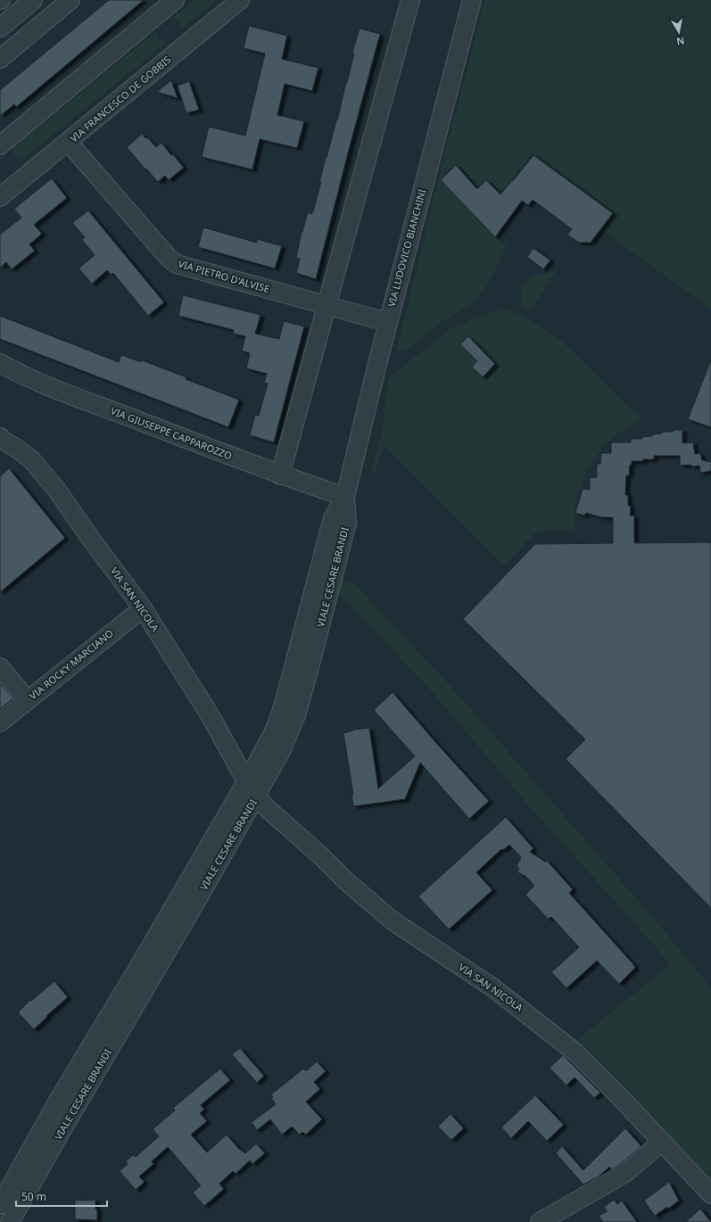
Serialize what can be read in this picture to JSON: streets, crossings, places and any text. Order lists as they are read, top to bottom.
{
  "streets": {
    "street": [
      "VIA FRANCESCO DE GOBBIS",
      "VIA LUDOVICO BIANCHINI",
      "VIA PIETRO D'ALVISE",
      "VIA GIUSEPPE CAPPAROZZO",
      "VIALE CESARE BRANDI",
      "VIA SAN NICOLA",
      "VIA ROCKY MARCIANO"
    ]
  },
  "crossings": [
    ["VIA FRANCESCO DE GOBBIS", "VIA PIETRO D'ALVISE"],
    ["VIA LUDOVICO BIANCHINI", "VIA PIETRO D'ALVISE"],
    ["VIA LUDOVICO BIANCHINI", "VIA GIUSEPPE CAPPAROZZO"],
    ["VIA LUDOVICO BIANCHINI", "VIALE CESARE BRANDI"],
    ["VIA GIUSEPPE CAPPAROZZO", "VIALE CESARE BRANDI"],
    ["VIALE CESARE BRANDI", "VIA SAN NICOLA"],
    ["VIA SAN NICOLA", "VIA ROCKY MARCIANO"]
  ],
  "scale_bar": "50 m",
  "north": "bottom"
}
